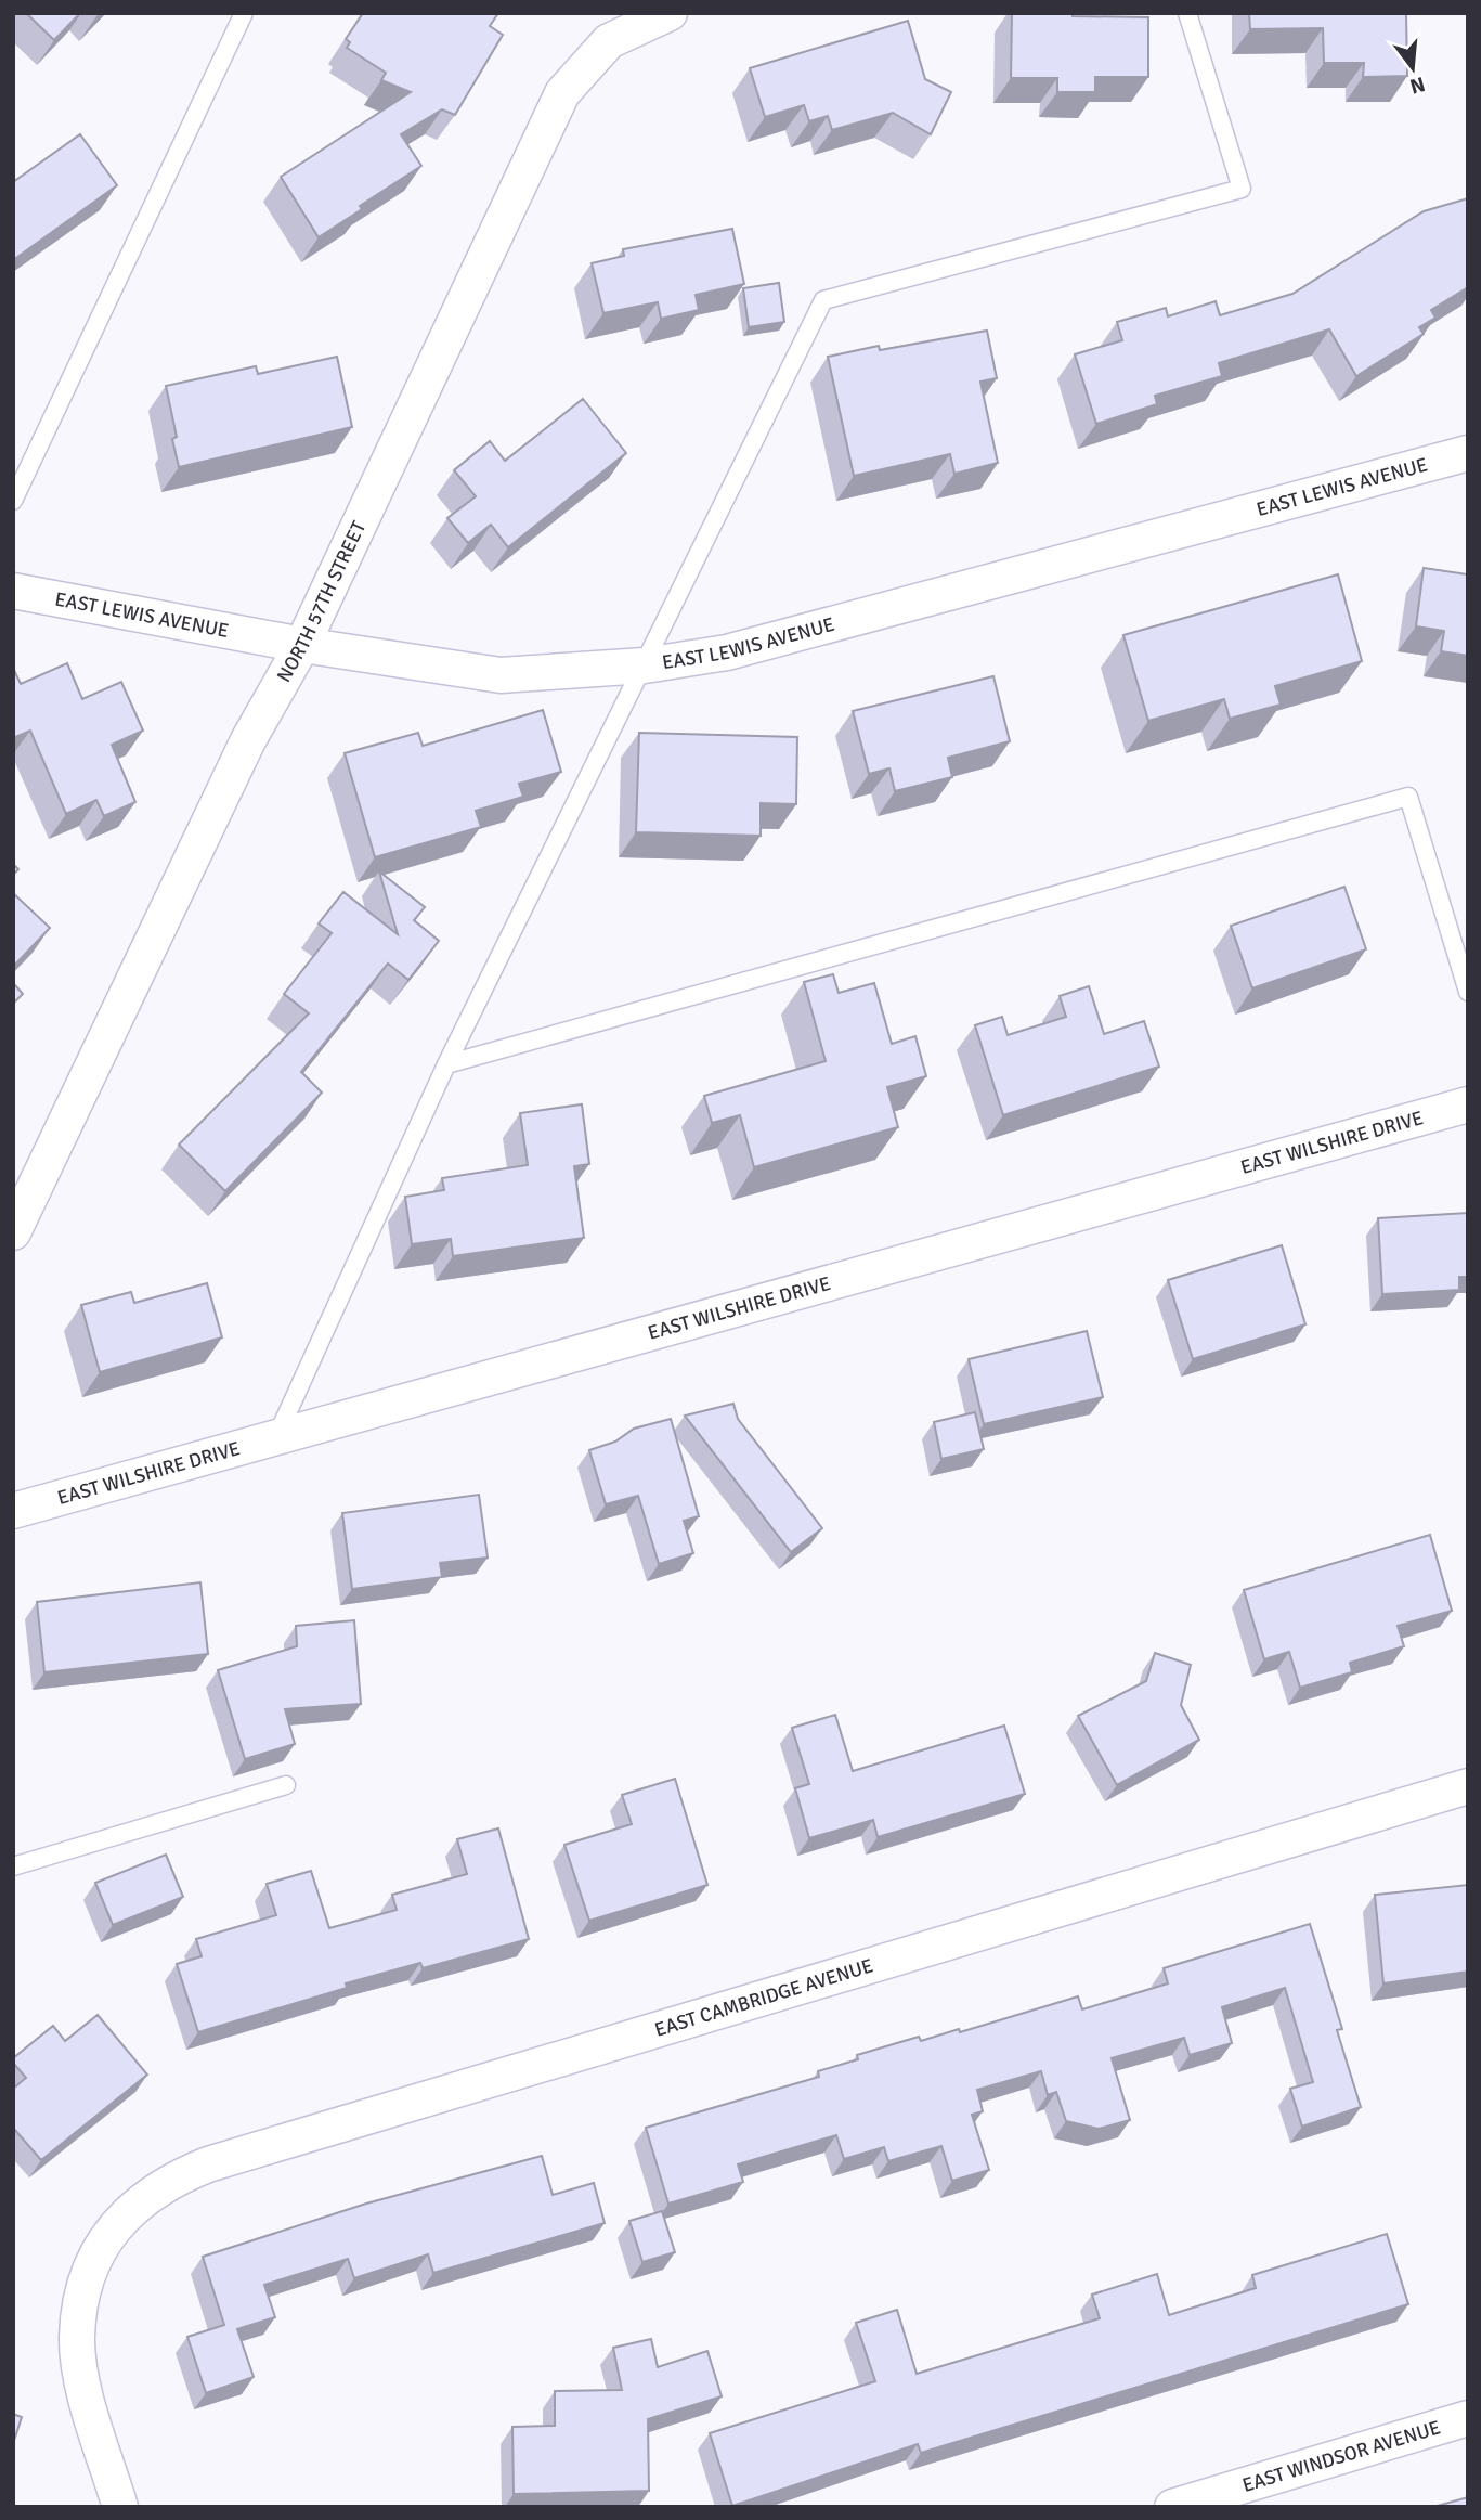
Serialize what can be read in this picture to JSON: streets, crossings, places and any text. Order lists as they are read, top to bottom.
{
  "streets": {
    "street": [
      "EAST LEWIS AVENUE",
      "NORTH 57TH STREET",
      "EAST WILSHIRE DRIVE",
      "EAST CAMBRIDGE AVENUE",
      "EAST WINDSOR AVENUE"
    ]
  },
  "crossings": [
    ["EAST LEWIS AVENUE", "NORTH 57TH STREET"]
  ],
  "north": "bottom"
}
